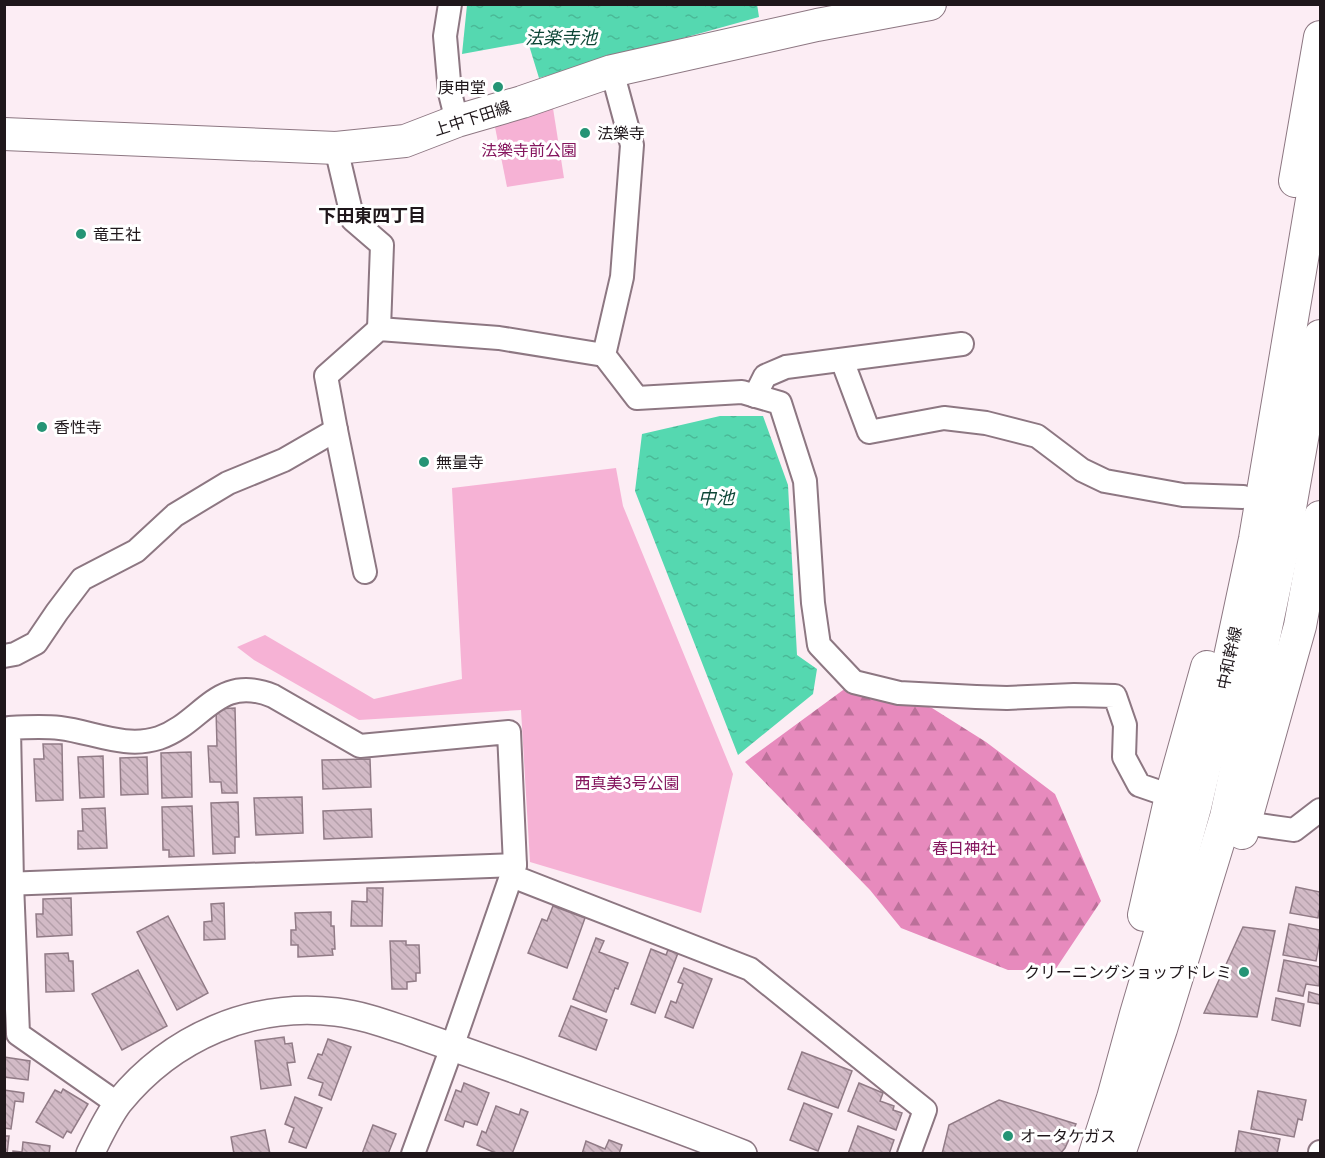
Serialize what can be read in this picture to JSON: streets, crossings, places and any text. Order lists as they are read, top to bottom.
{
  "streets": {
    "main road": ["上中下田線", "中和幹線"]
  },
  "districts": ["下田東四丁目"],
  "water": ["法楽寺池", "中池"],
  "parks": ["法樂寺前公園", "西真美3号公園", "春日神社"],
  "places": [
    "庚申堂",
    "法樂寺",
    "竜王社",
    "香性寺",
    "無量寺",
    "クリーニングショップドレミ",
    "オータケガス"
  ]
}
